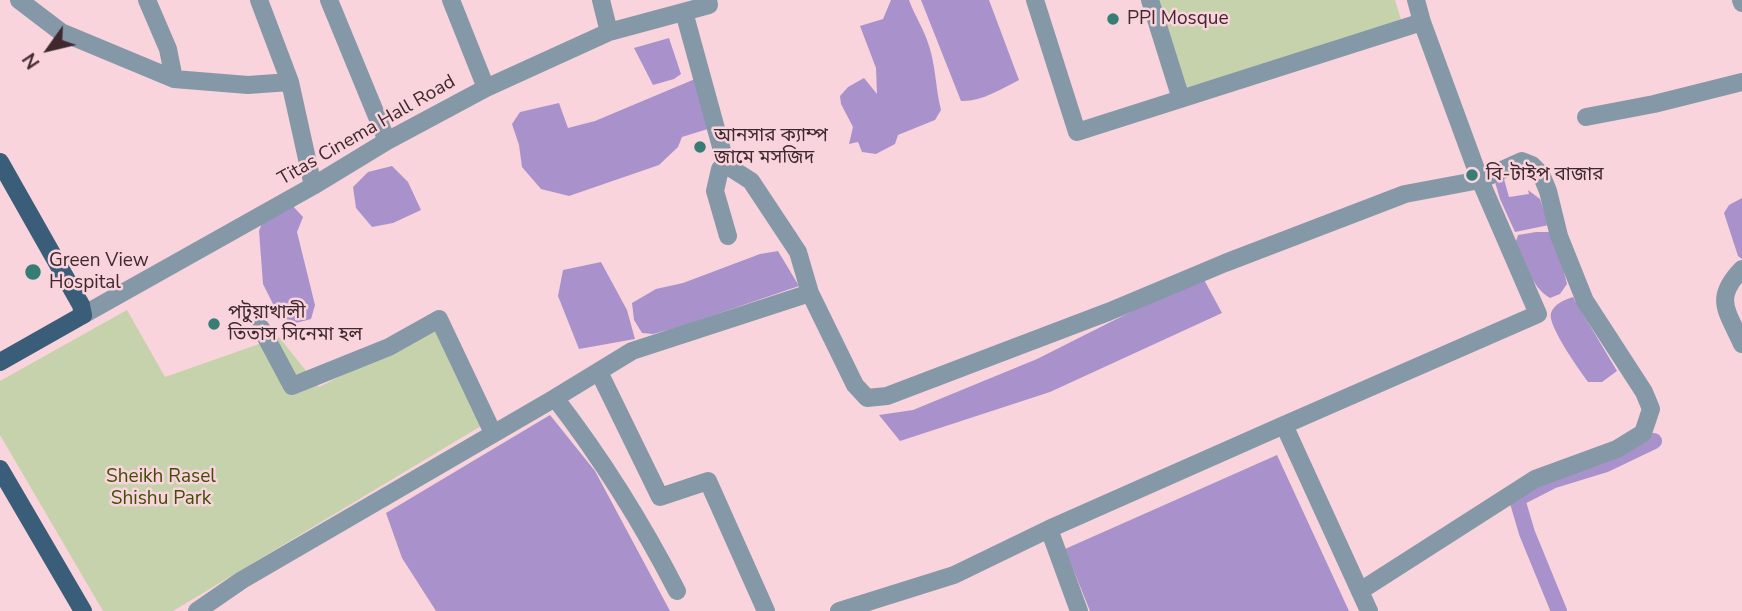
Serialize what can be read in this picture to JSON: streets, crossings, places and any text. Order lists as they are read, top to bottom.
{
  "streets": {
    "street": ["Titas Cinema Hall Road"]
  },
  "parks": ["Sheikh Rasel Shishu Park"],
  "places": [
    "PPI Mosque",
    "আনসার ক্যাম্প জামে মসজিদ",
    "বি-টাইপ বাজার",
    "Green View Hospital",
    "পটুয়াখালী তিতাস সিনেমা হল"
  ],
  "north": "bottom left"
}
